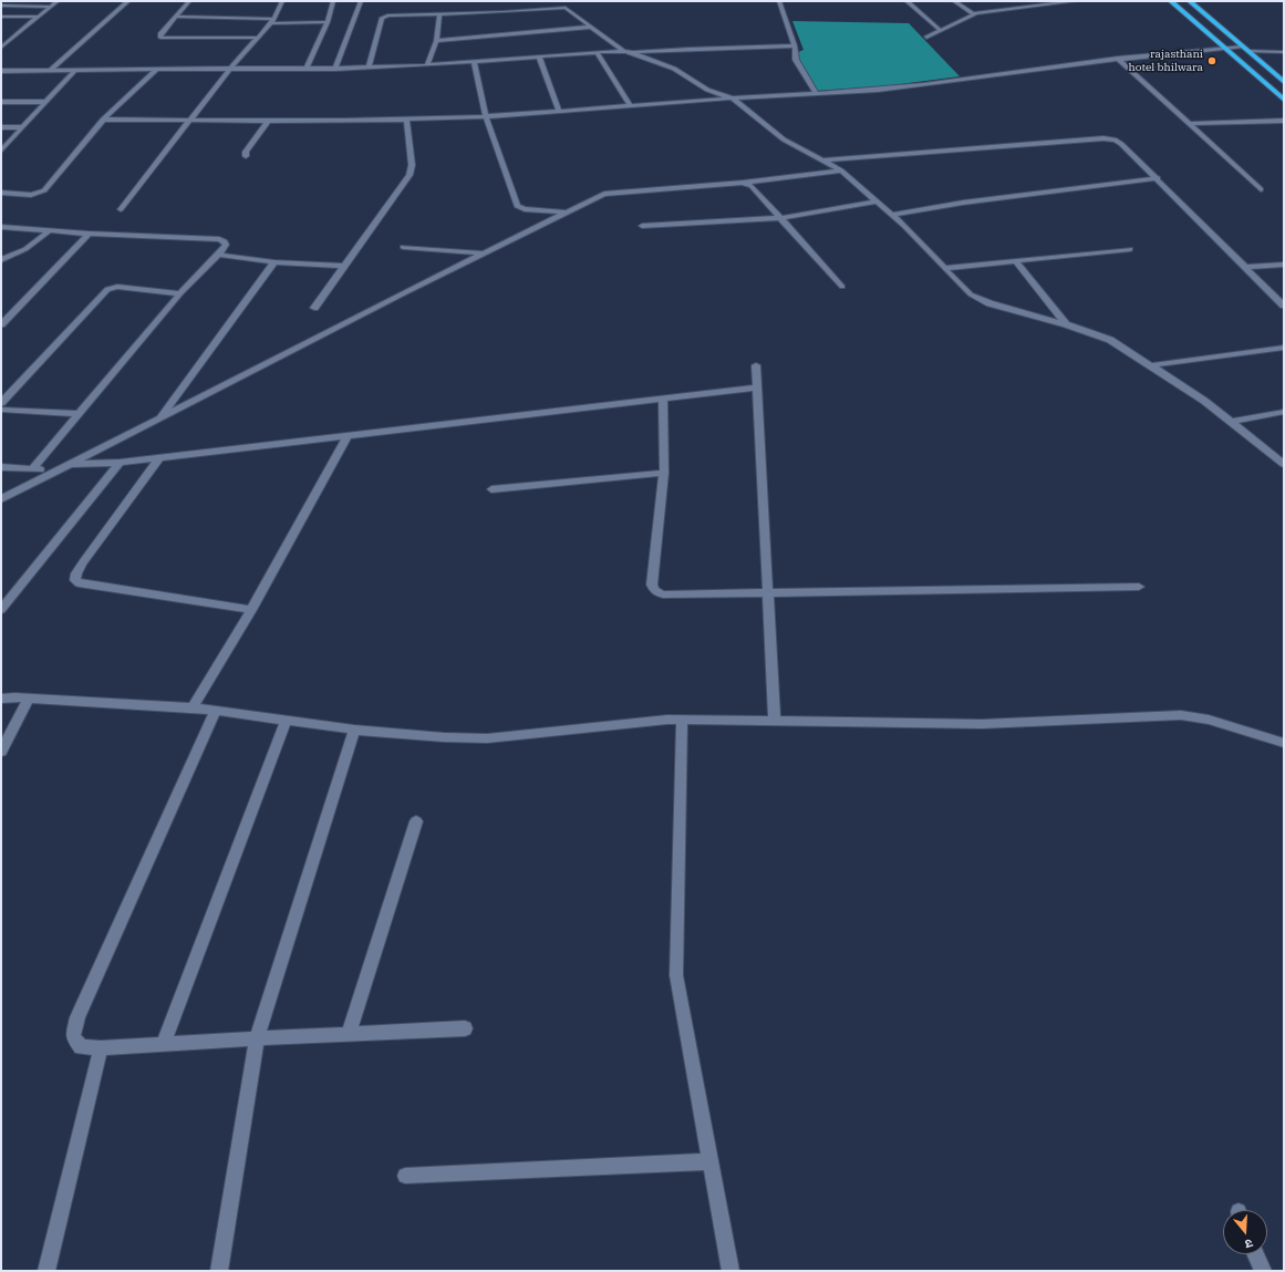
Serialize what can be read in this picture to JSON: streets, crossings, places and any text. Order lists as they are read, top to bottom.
{
  "places": ["rajasthani hotel bhilwara"],
  "north": "bottom"
}
